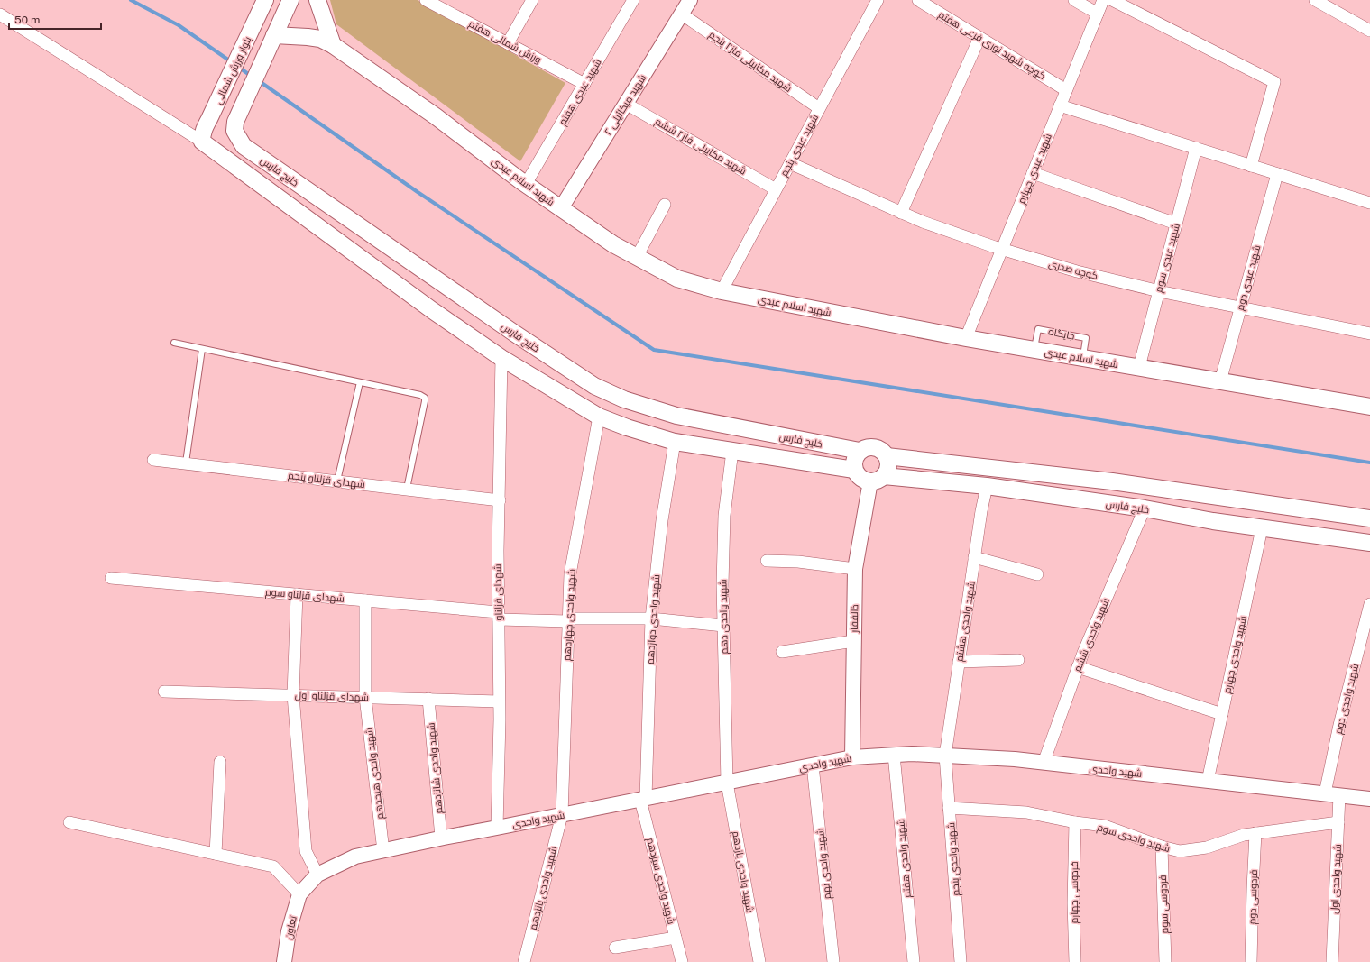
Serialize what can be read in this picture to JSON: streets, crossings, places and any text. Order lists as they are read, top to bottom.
{
  "streets": {
    "main road": ["بلوار ورزش شمالی", "خلیج فارس", "شهید اسلام عبدی"],
    "street": [
      "ورزش شمالی هفتم",
      "کوچه شهید نوری فرعی هفتم",
      "شهید مکاییلی فاز۲ پنجم",
      "شهید عبدی هفتم",
      "شهید میکائیلی ۲",
      "شهید عبدی پنجم",
      "شهید مکاییلی فاز۲ ششم",
      "شهید عبدی چهارم",
      "شهید عبدی سوم",
      "کوچه صدری",
      "شهید عبدی دوم",
      "شهدای قزلناو پنجم",
      "شهدای قزلناو",
      "شهدای قزلناو سوم",
      "شهید واحدی چهاردهم",
      "شهید واحدی دهم",
      "ذالفقار",
      "شهید واحدی دوازدهم",
      "شهید واحدی هشتم",
      "شهید واحدی ششم",
      "شهید واحدی چهارم",
      "شهدای قزلناو اول",
      "شهید واحدی دوم",
      "شهید واحدی",
      "شهید واحدی شانزدهم",
      "شهید واحدی هیجدهم",
      "شهید واحدی سوم",
      "شهید واحدی هفتم",
      "شهید واحدی پنجم",
      "شهید واحدی نهم",
      "شهید واحدی یازدهم",
      "شهید واحدی اول",
      "شهید واحدی سیزدهم",
      "شهید واحدی پانزدهم",
      "فردوسی چهارم",
      "فردوسی دوم",
      "فردوسی سوم",
      "تعاون"
    ]
  },
  "crossings": [
    ["ورزش شمالی هفتم", "شهید عبدی هفتم"],
    ["کوچه شهید نوری فرعی هفتم", "شهید عبدی چهارم"],
    ["شهید مکاییلی فاز۲ پنجم", "شهید میکائیلی ۲"],
    ["شهید مکاییلی فاز۲ پنجم", "شهید عبدی پنجم"],
    ["شهید عبدی هفتم", "شهید اسلام عبدی"],
    ["شهید میکائیلی ۲", "شهید مکاییلی فاز۲ ششم"],
    ["شهید میکائیلی ۲", "شهید اسلام عبدی"],
    ["شهید عبدی پنجم", "شهید مکاییلی فاز۲ ششم"],
    ["شهید عبدی پنجم", "شهید اسلام عبدی"],
    ["شهید عبدی پنجم", "کوچه صدری"],
    ["شهید عبدی چهارم", "شهید اسلام عبدی"],
    ["شهید عبدی چهارم", "کوچه صدری"],
    ["خلیج فارس", "شهید اسلام عبدی"],
    ["خلیج فارس", "ذالفقار"],
    ["خلیج فارس", "شهید واحدی هشتم"],
    ["خلیج فارس", "شهید واحدی ششم"],
    ["خلیج فارس", "شهید واحدی چهارم"],
    ["شهید اسلام عبدی", "شهید عبدی سوم"],
    ["شهید اسلام عبدی", "شهید عبدی دوم"],
    ["شهید عبدی سوم", "کوچه صدری"],
    ["کوچه صدری", "شهید عبدی دوم"],
    ["شهدای قزلناو پنجم", "شهدای قزلناو"],
    ["شهدای قزلناو", "شهدای قزلناو سوم"],
    ["شهدای قزلناو", "شهدای قزلناو اول"],
    ["شهدای قزلناو", "شهید واحدی"],
    ["شهدای قزلناو سوم", "شهید واحدی چهاردهم"],
    ["شهدای قزلناو سوم", "شهید واحدی دهم"],
    ["شهدای قزلناو سوم", "شهید واحدی دوازدهم"],
    ["شهدای قزلناو سوم", "شهید واحدی هیجدهم"],
    ["شهید واحدی چهاردهم", "شهید واحدی"],
    ["شهید واحدی چهاردهم", "شهید واحدی پانزدهم"],
    ["شهید واحدی دهم", "شهید واحدی"],
    ["شهید واحدی دهم", "شهید واحدی یازدهم"],
    ["ذالفقار", "شهید واحدی"],
    ["شهید واحدی دوازدهم", "شهید واحدی"],
    ["شهید واحدی دوازدهم", "شهید واحدی سیزدهم"],
    ["شهید واحدی هشتم", "شهید واحدی"],
    ["شهید واحدی هشتم", "شهید واحدی پنجم"],
    ["شهید واحدی ششم", "شهید واحدی"],
    ["شهید واحدی چهارم", "شهید واحدی"],
    ["شهدای قزلناو اول", "شهید واحدی شانزدهم"],
    ["شهدای قزلناو اول", "شهید واحدی هیجدهم"],
    ["شهید واحدی دوم", "شهید واحدی"],
    ["شهید واحدی", "شهید واحدی شانزدهم"],
    ["شهید واحدی", "شهید واحدی هیجدهم"],
    ["شهید واحدی", "شهید واحدی هفتم"],
    ["شهید واحدی", "شهید واحدی پنجم"],
    ["شهید واحدی", "شهید واحدی نهم"],
    ["شهید واحدی", "شهید واحدی یازدهم"],
    ["شهید واحدی", "شهید واحدی اول"],
    ["شهید واحدی", "شهید واحدی سیزدهم"],
    ["شهید واحدی", "شهید واحدی پانزدهم"],
    ["شهید واحدی", "تعاون"],
    ["شهید واحدی سوم", "شهید واحدی پنجم"],
    ["شهید واحدی سوم", "شهید واحدی اول"],
    ["شهید واحدی سوم", "فردوسی چهارم"],
    ["شهید واحدی سوم", "فردوسی دوم"],
    ["شهید واحدی سوم", "فردوسی سوم"]
  ],
  "scale_bar": "50 m"
}
